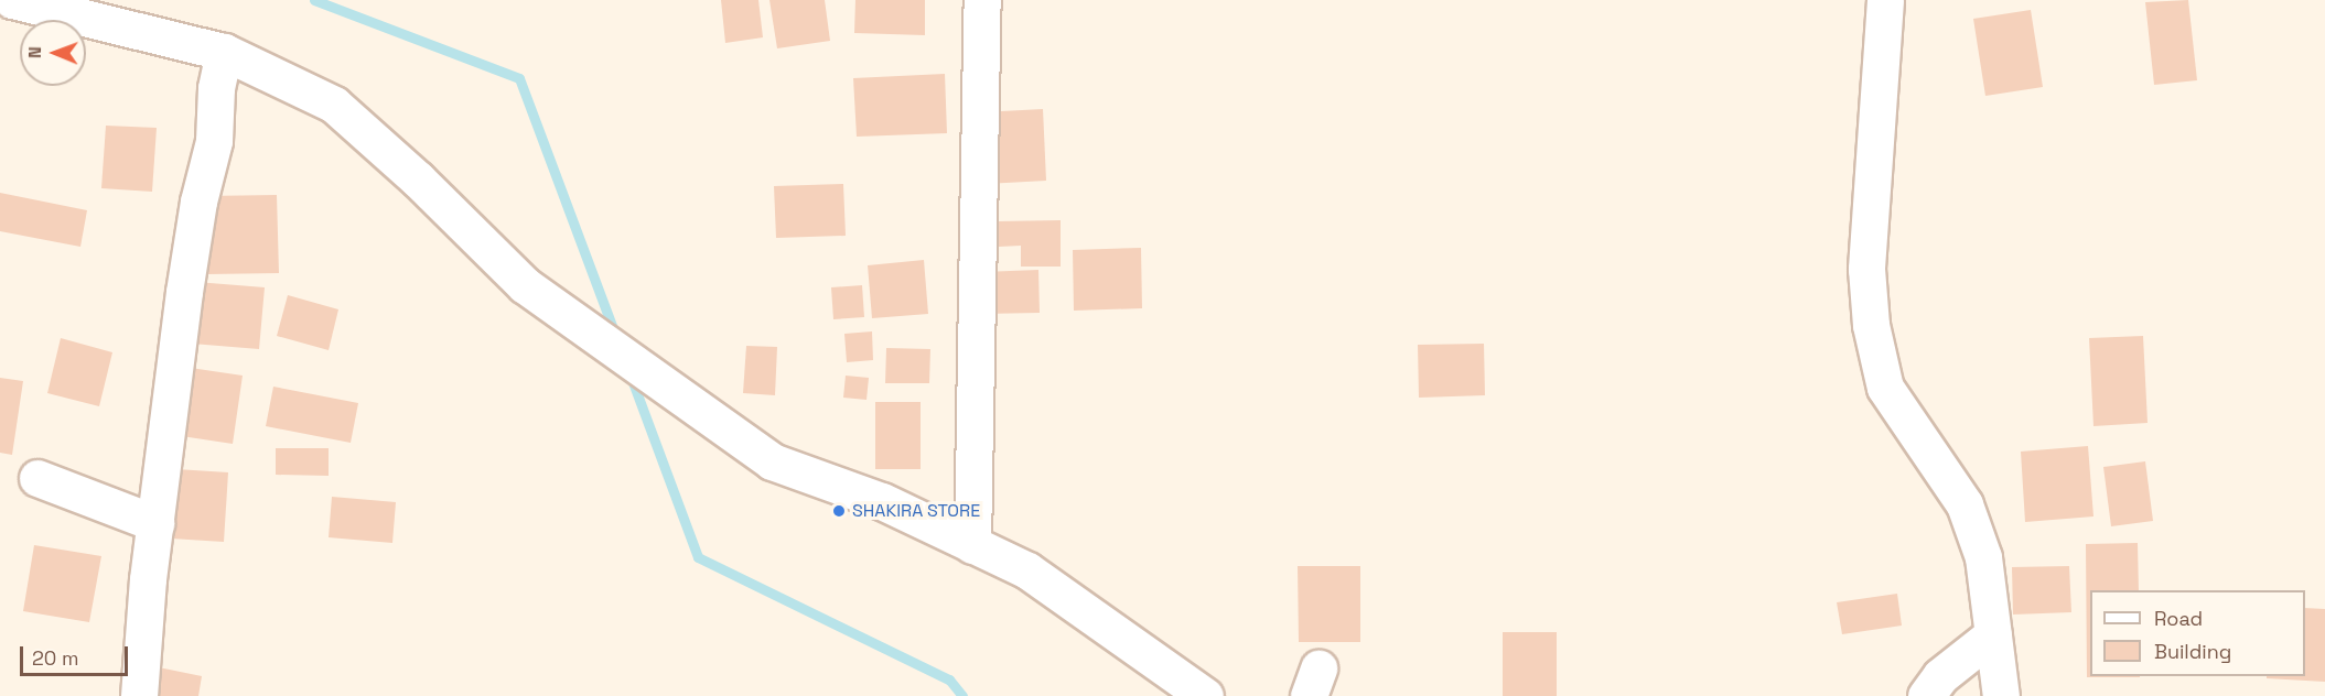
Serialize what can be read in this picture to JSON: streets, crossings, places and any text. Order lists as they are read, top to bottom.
{
  "places": ["SHAKIRA STORE"],
  "legend": ["Road", "Building"],
  "scale_bar": "20 m",
  "north": "left"
}
